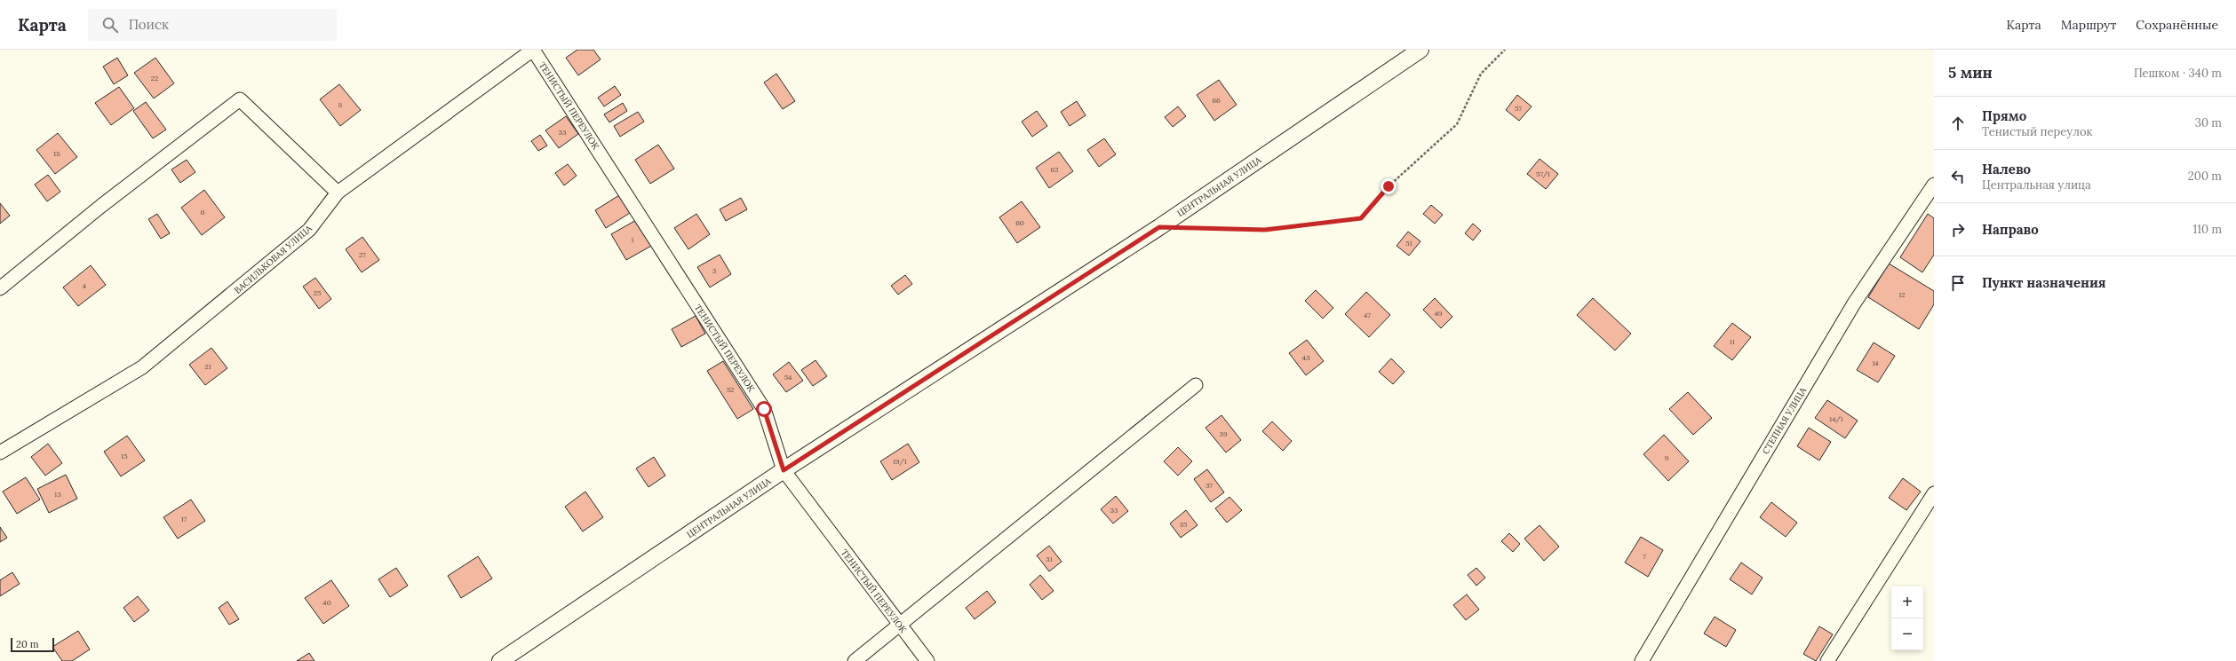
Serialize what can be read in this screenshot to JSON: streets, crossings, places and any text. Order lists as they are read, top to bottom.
{
  "streets": {
    "street": [
      "ТЕНИСТЫЙ ПЕРЕУЛОК",
      "ЦЕНТРАЛЬНАЯ УЛИЦА",
      "ВАСИЛЬКОВАЯ УЛИЦА",
      "СТЕПНАЯ УЛИЦА"
    ]
  },
  "crossings": [
    ["ТЕНИСТЫЙ ПЕРЕУЛОК", "ЦЕНТРАЛЬНАЯ УЛИЦА"],
    ["ТЕНИСТЫЙ ПЕРЕУЛОК", "ВАСИЛЬКОВАЯ УЛИЦА"]
  ],
  "house_numbers": [
    "22",
    "66",
    "8",
    "57",
    "33",
    "18",
    "62",
    "57/1",
    "6",
    "60",
    "1",
    "51",
    "27",
    "3",
    "4",
    "25",
    "12",
    "49",
    "47",
    "11",
    "43",
    "14",
    "21",
    "54",
    "52",
    "14/1",
    "39",
    "15",
    "9",
    "19/1",
    "37",
    "13",
    "33",
    "17",
    "35",
    "7",
    "31",
    "40"
  ],
  "scale_bar": "20 m",
  "page": {
    "header": "Карта",
    "search": "Поиск",
    "nav": ["Карта", "Маршрут", "Сохранённые"],
    "heading": ["5 мин", "Пешком · 340 m"],
    "list": [
      ["Прямо", "Тенистый переулок", "30 m"],
      ["Налево", "Центральная улица", "200 m"],
      ["Направо", "110 m"],
      "Пункт назначения"
    ],
    "map_buttons": ["+", "−"],
    "scale": "20 m"
  }
}
